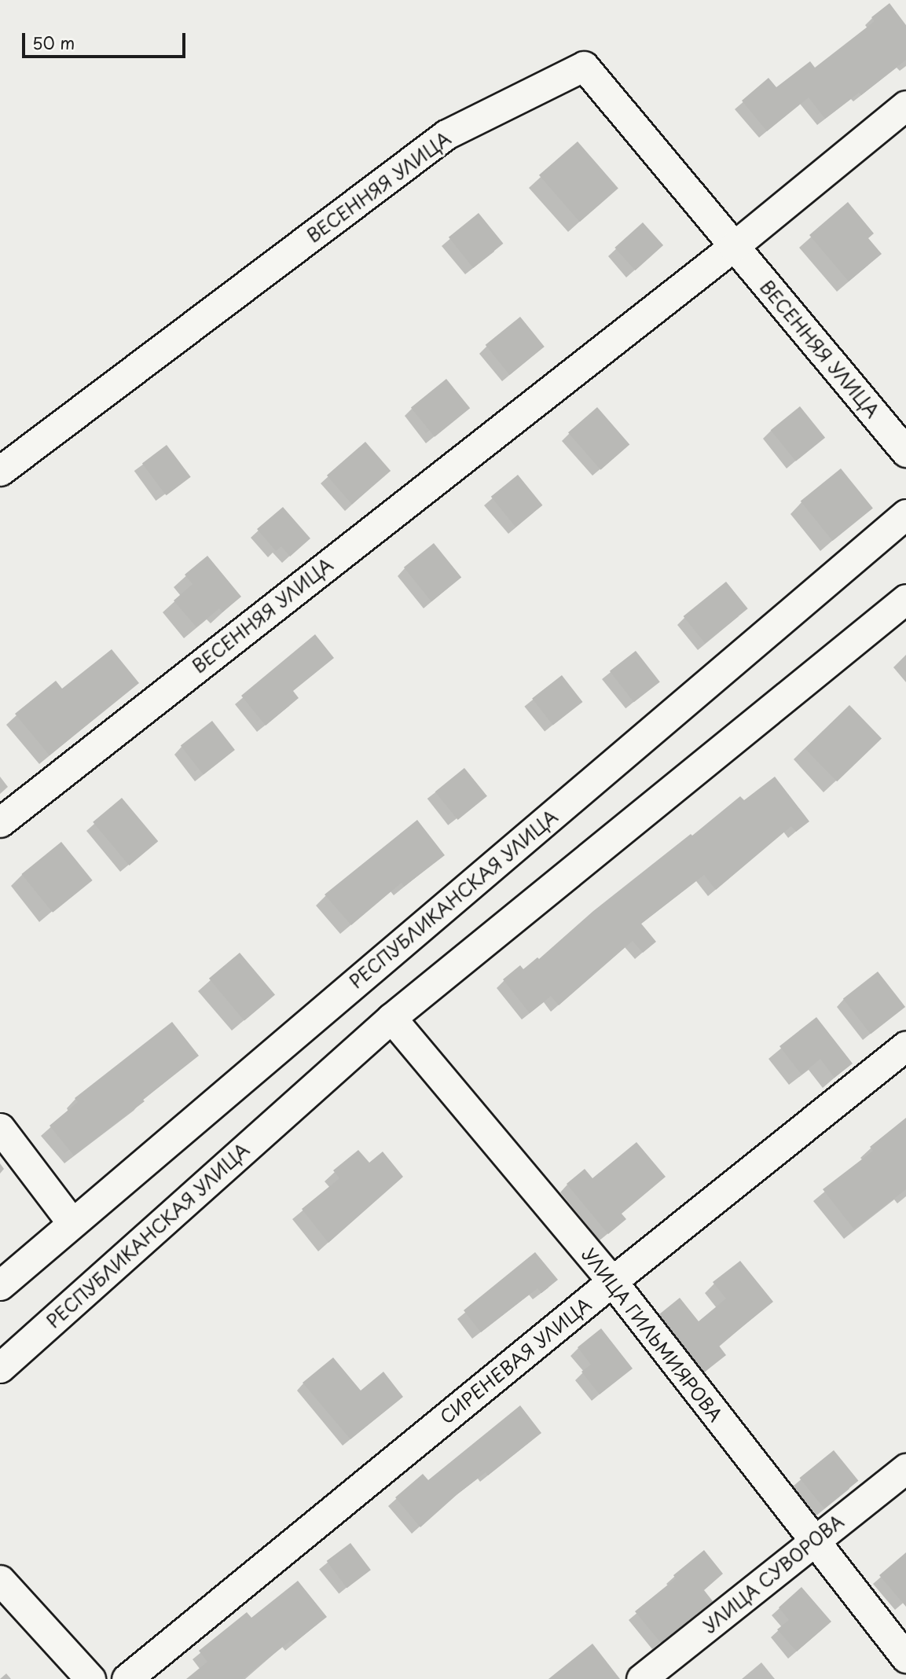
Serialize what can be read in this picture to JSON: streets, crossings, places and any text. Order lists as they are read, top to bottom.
{
  "streets": {
    "street": [
      "ВЕСЕННЯЯ УЛИЦА",
      "РЕСПУБЛИКАНСКАЯ УЛИЦА",
      "УЛИЦА ГИЛЬМИЯРОВА",
      "СИРЕНЕВАЯ УЛИЦА",
      "УЛИЦА СУВОРОВА"
    ]
  },
  "crossings": [
    ["РЕСПУБЛИКАНСКАЯ УЛИЦА", "УЛИЦА ГИЛЬМИЯРОВА"],
    ["УЛИЦА ГИЛЬМИЯРОВА", "СИРЕНЕВАЯ УЛИЦА"],
    ["УЛИЦА ГИЛЬМИЯРОВА", "УЛИЦА СУВОРОВА"]
  ],
  "scale_bar": "50 m"
}
